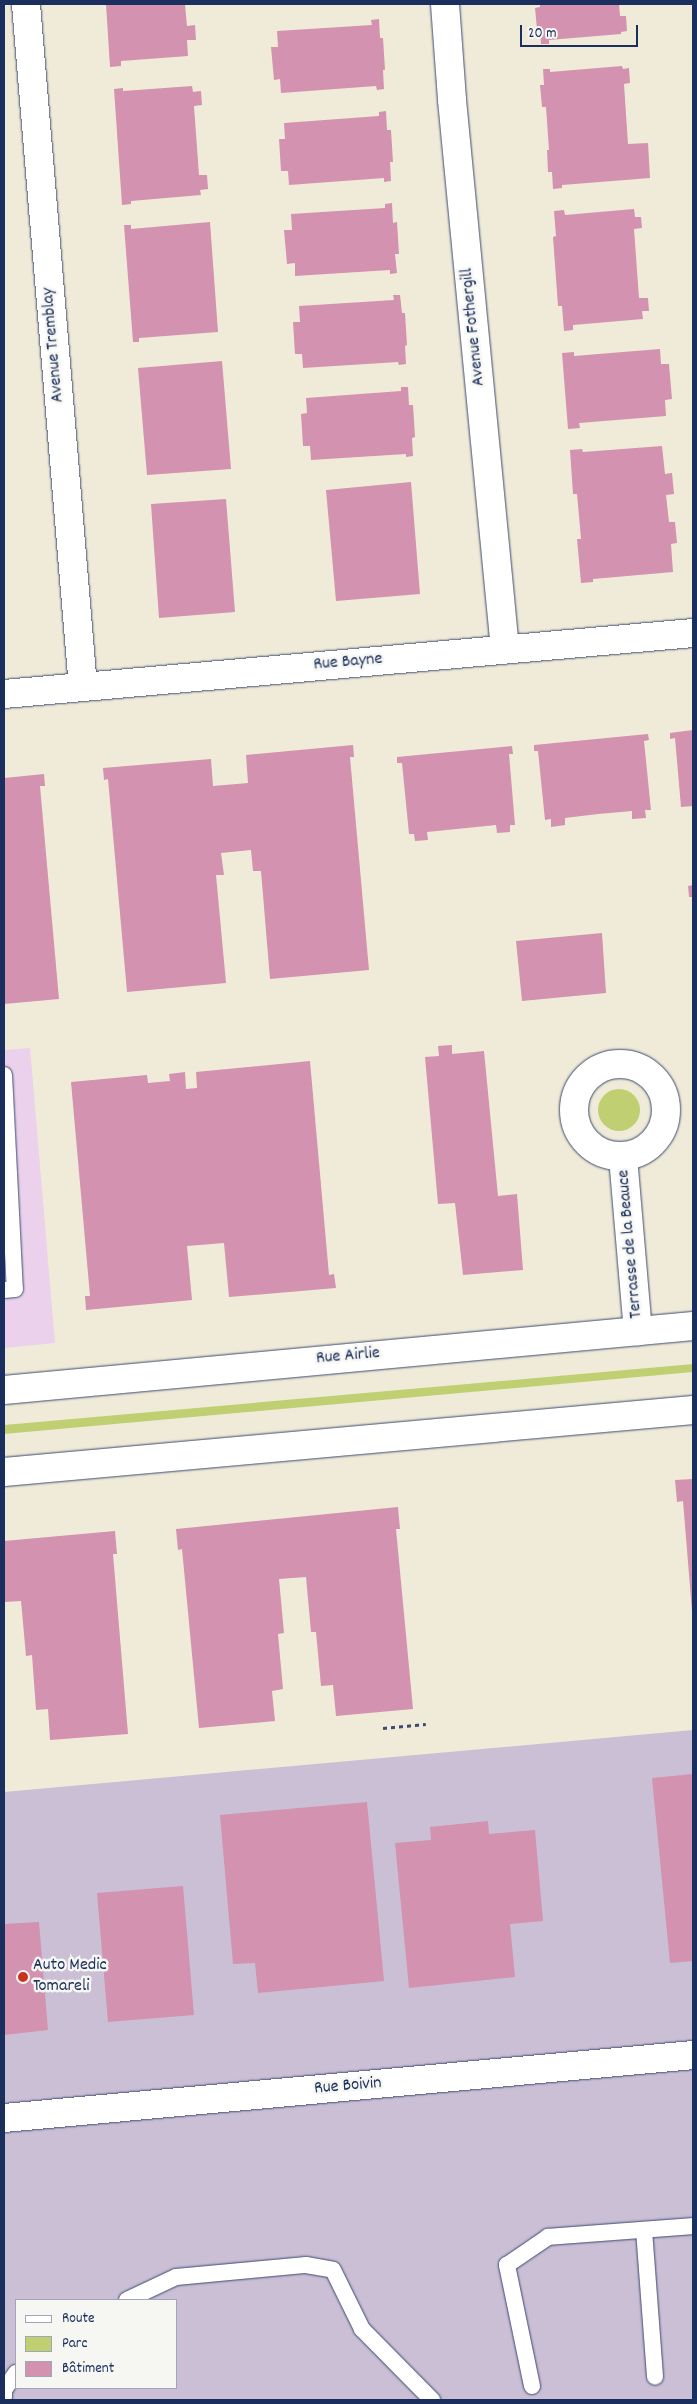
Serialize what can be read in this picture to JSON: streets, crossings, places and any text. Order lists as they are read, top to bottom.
{
  "streets": {
    "street": [
      "Avenue Fothergill",
      "Avenue Tremblay",
      "Rue Bayne",
      "Terrasse de la Beauce",
      "Rue Airlie",
      "Rue Boivin"
    ]
  },
  "crossings": [
    ["Avenue Fothergill", "Rue Bayne"],
    ["Avenue Tremblay", "Rue Bayne"],
    ["Terrasse de la Beauce", "Rue Airlie"]
  ],
  "places": ["Auto Medic Tomareli"],
  "legend": ["Route", "Parc", "Bâtiment"],
  "scale_bar": "20 m"
}
